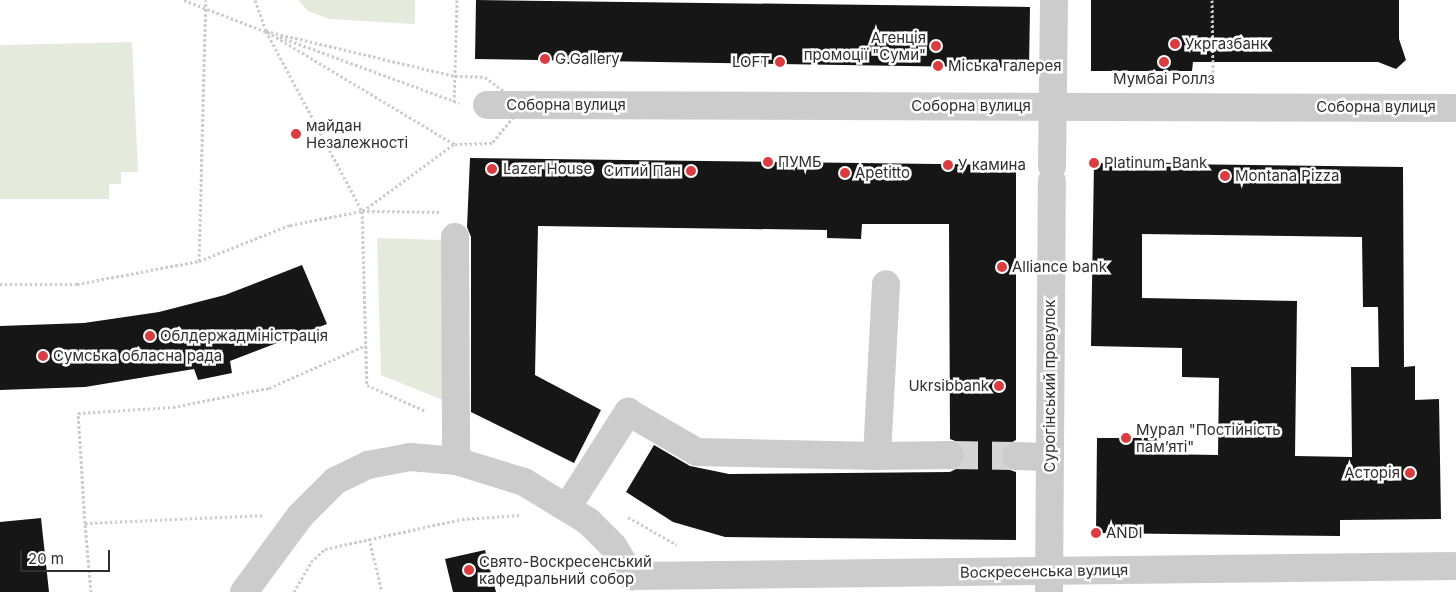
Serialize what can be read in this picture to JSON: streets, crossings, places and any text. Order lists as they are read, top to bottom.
{
  "streets": {
    "street": ["Соборна вулиця", "Сурогінський провулок", "Воскресенська вулиця"]
  },
  "crossings": [
    ["Соборна вулиця", "Сурогінський провулок"],
    ["Сурогінський провулок", "Воскресенська вулиця"]
  ],
  "places": [
    "Укргазбанк",
    "Агенція промоції \"Суми\"",
    "G.Gallery",
    "LOFT",
    "Мумбаі Роллз",
    "Міська галерея",
    "майдан Незалежності",
    "ПУМБ",
    "Platinum-Bank",
    "У камина",
    "Lazer House",
    "Ситий Пан",
    "Apetitto",
    "Montana Pizza",
    "Alliance bank",
    "Облдержадміністрація",
    "Сумська обласна рада",
    "Ukrsibbank",
    "Мурал \"Постійність пам’яті\"",
    "Асторія",
    "ANDI",
    "Свято-Воскресенський кафедральний собор"
  ],
  "scale_bar": "20 m"
}
